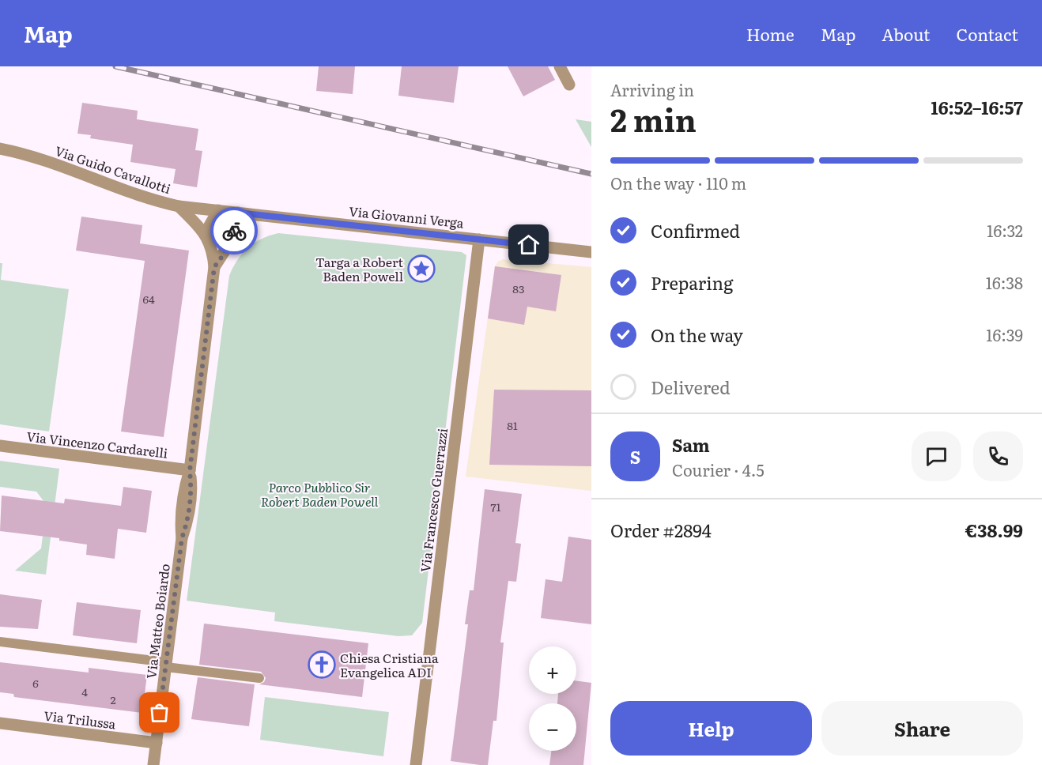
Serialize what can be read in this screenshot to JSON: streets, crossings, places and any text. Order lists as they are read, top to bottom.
{
  "streets": {
    "street": [
      "Via Guido Cavallotti",
      "Via Giovanni Verga",
      "Via Vincenzo Cardarelli",
      "Via Francesco Guerrazzi",
      "Via Matteo Boiardo",
      "Via Trilussa"
    ]
  },
  "crossings": [
    ["Via Guido Cavallotti", "Via Giovanni Verga"],
    ["Via Guido Cavallotti", "Via Matteo Boiardo"],
    ["Via Giovanni Verga", "Via Francesco Guerrazzi"],
    ["Via Giovanni Verga", "Via Matteo Boiardo"],
    ["Via Vincenzo Cardarelli", "Via Matteo Boiardo"],
    ["Via Matteo Boiardo", "Via Trilussa"]
  ],
  "parks": ["Parco Pubblico Sir Robert Baden Powell"],
  "places": {
    "place": ["Targa a Robert Baden Powell"],
    "church": ["Chiesa Cristiana Evangelica ADI"]
  },
  "house_numbers": [
    "83",
    "64",
    "81",
    "71",
    "6",
    "4",
    "2"
  ],
  "page": {
    "header": "Map",
    "nav": [
      "Home",
      "Map",
      "About",
      "Contact"
    ],
    "heading": ["2 min", "Arriving in", "16:52–16:57"],
    "panel": [
      "Sam",
      "Courier · 4.5",
      "Order #2894",
      "€38.99"
    ],
    "bar": "On the way · 110 m",
    "list": [
      ["Confirmed", "16:32"],
      ["Preparing", "16:38"],
      ["On the way", "16:39"],
      "Delivered"
    ],
    "round": "S",
    "map_buttons": ["+", "−"],
    "buttons": ["Help", "Share"]
  }
}
